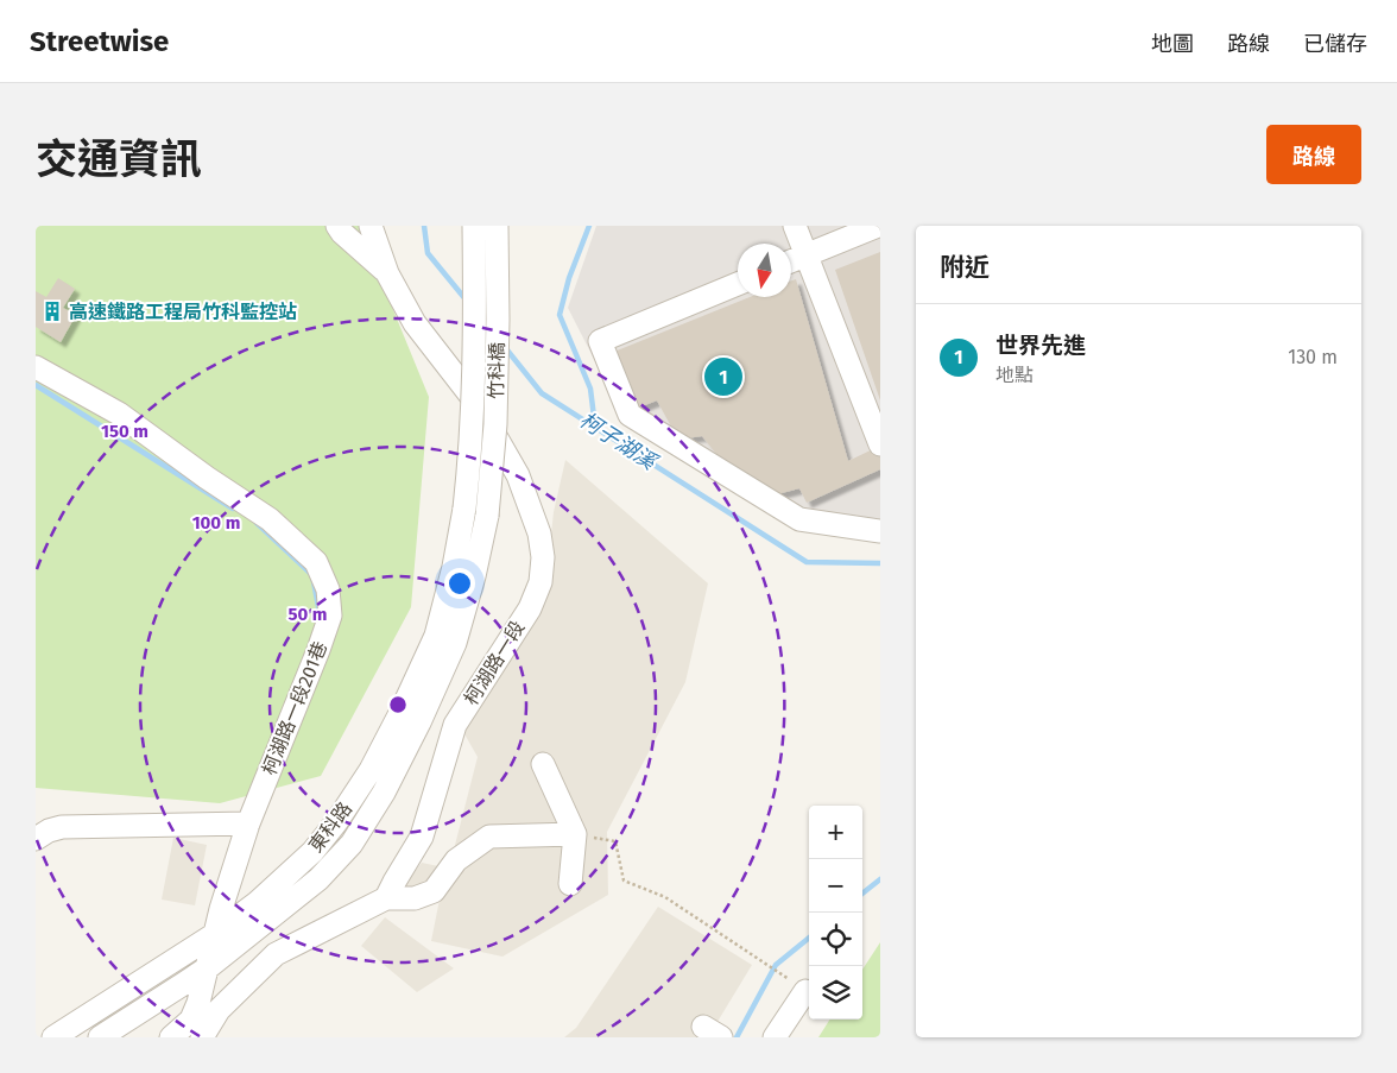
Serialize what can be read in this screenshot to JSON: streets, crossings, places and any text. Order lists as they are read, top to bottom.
{
  "streets": {
    "street": [
      "竹科橋",
      "柯湖路一段",
      "柯湖路一段201巷",
      "東科路"
    ]
  },
  "crossings": [
    ["竹科橋", "東科路"],
    ["柯湖路一段201巷", "東科路"]
  ],
  "water": ["柯子湖溪"],
  "places": {
    "building": ["高速鐵路工程局竹科監控站"]
  },
  "north": "bottom",
  "page": {
    "header": "Streetwise",
    "nav": ["地圖", "路線", "已儲存"],
    "title": "交通資訊",
    "buttons": "路線",
    "heading": "附近",
    "list": [
      {
        "mark": "1",
        "name": "世界先進",
        "note": "地點",
        "value": "130 m"
      }
    ],
    "pins": "1",
    "map_buttons": ["+", "−"]
  },
  "rings": ["150 m", "100 m", "50 m"]
}
